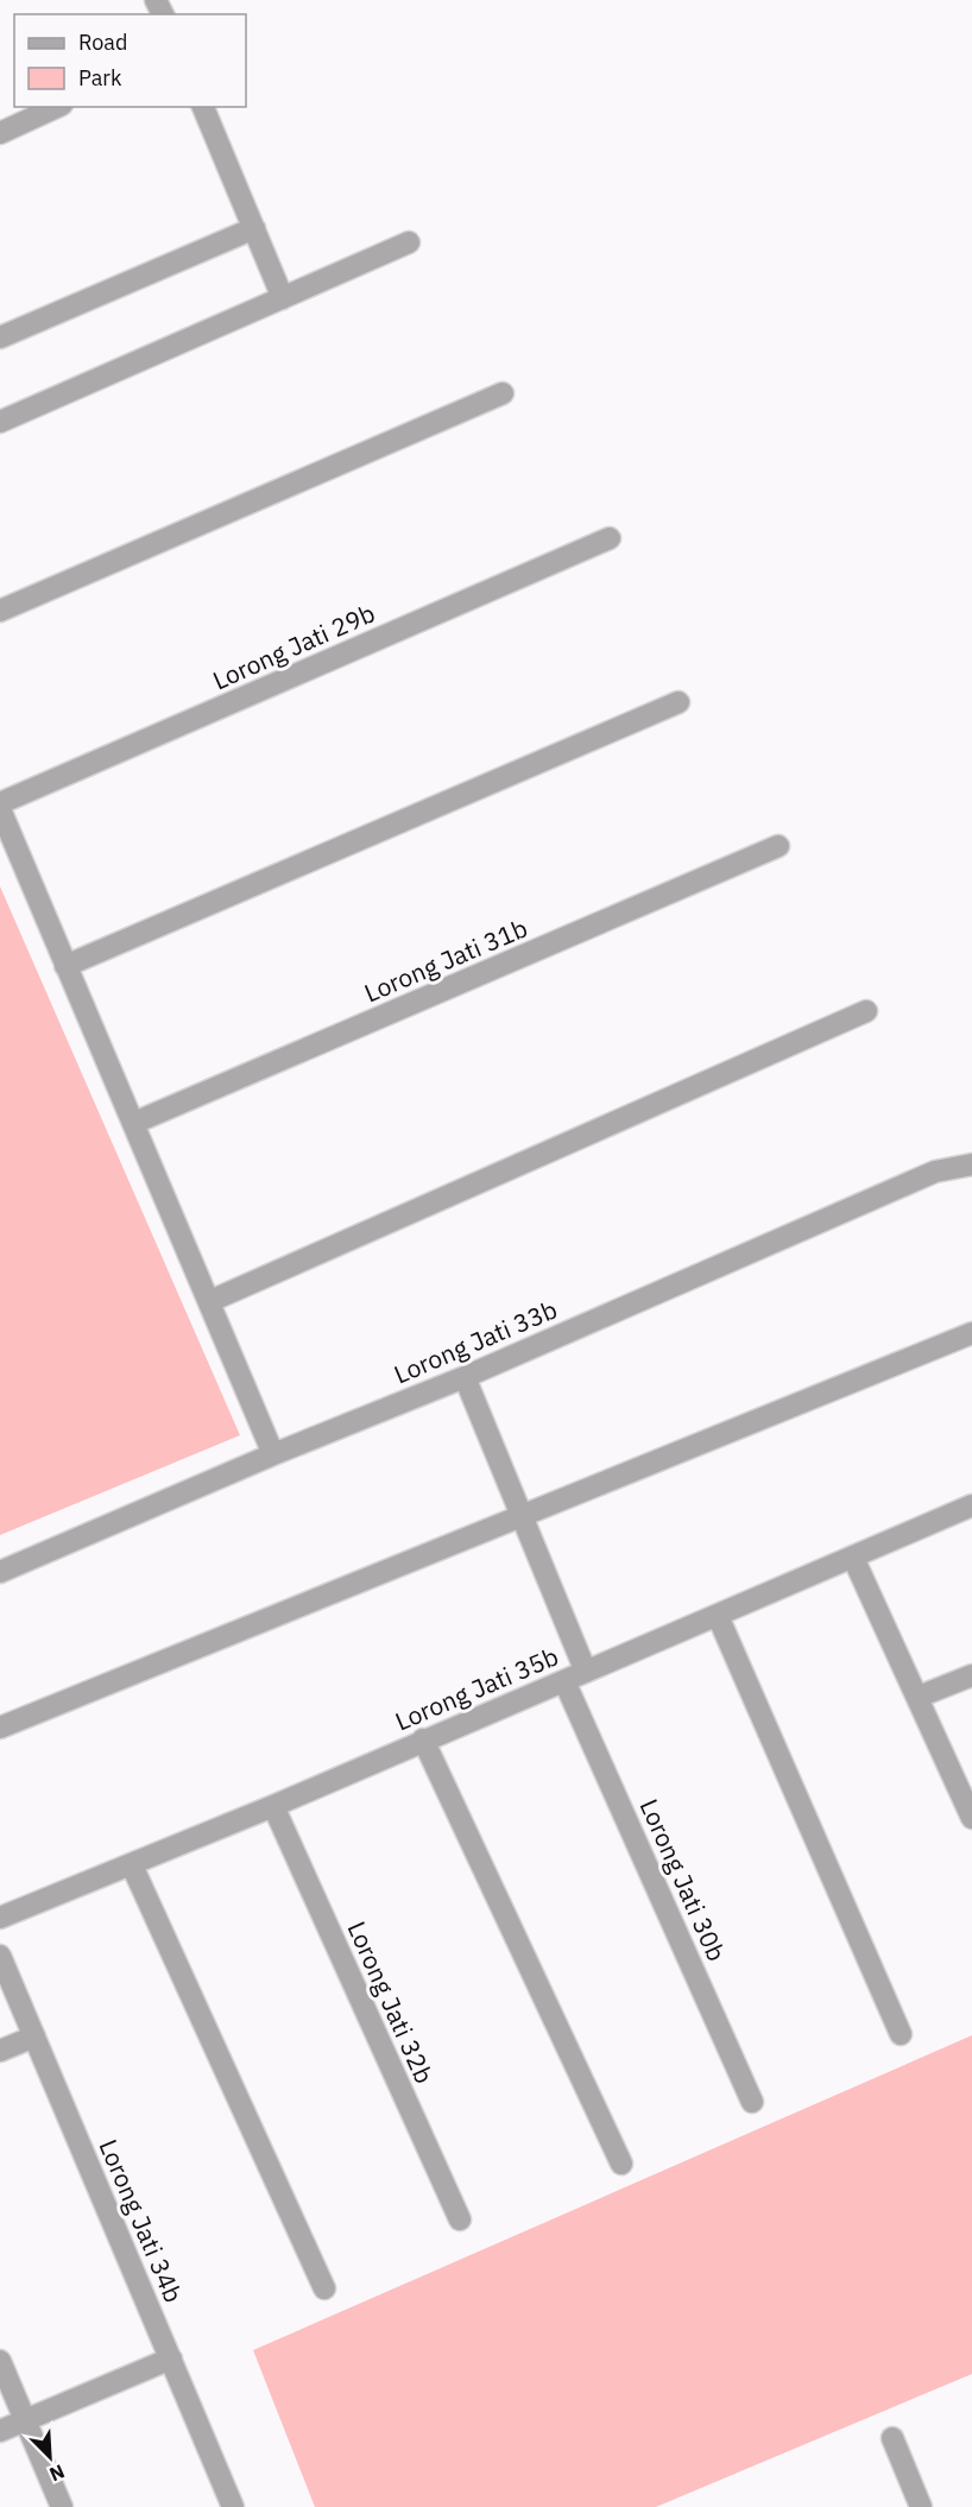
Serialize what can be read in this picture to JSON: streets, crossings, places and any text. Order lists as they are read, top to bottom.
{
  "streets": {
    "street": [
      "Lorong Jati 29b",
      "Lorong Jati 31b",
      "Lorong Jati 33b",
      "Lorong Jati 35b",
      "Lorong Jati 30b",
      "Lorong Jati 32b",
      "Lorong Jati 34b"
    ]
  },
  "crossings": [
    ["Lorong Jati 35b", "Lorong Jati 30b"],
    ["Lorong Jati 35b", "Lorong Jati 32b"]
  ],
  "legend": ["Road", "Park"],
  "north": "bottom right"
}
